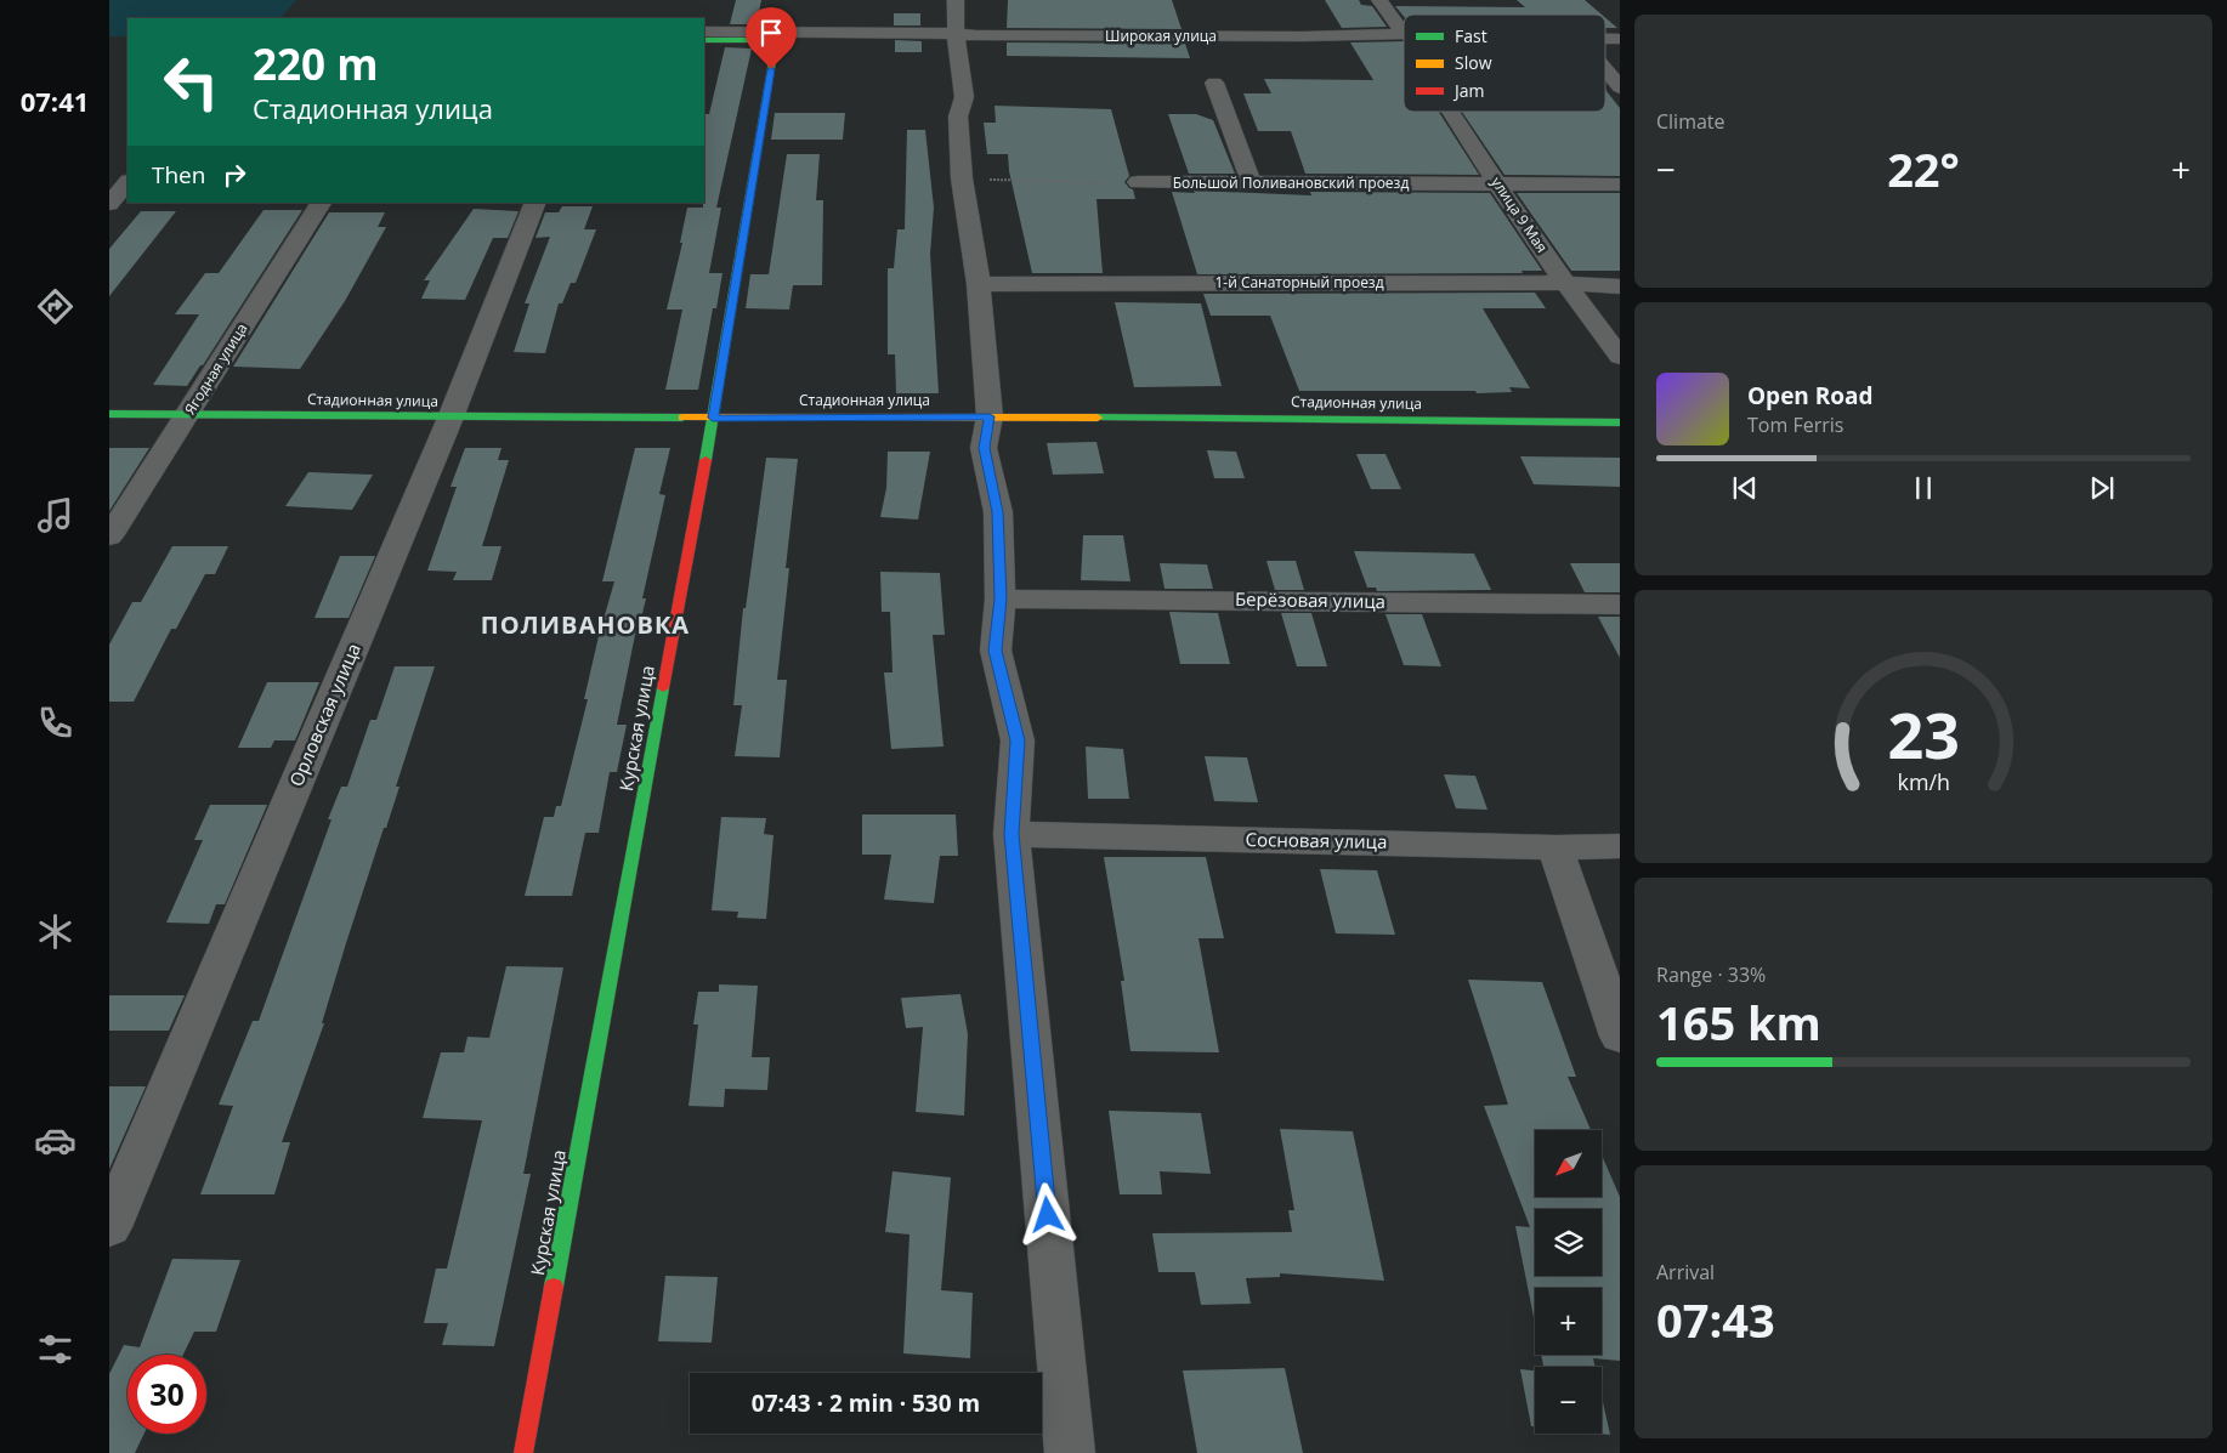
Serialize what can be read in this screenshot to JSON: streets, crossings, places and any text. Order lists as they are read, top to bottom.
{
  "streets": {
    "street": [
      "Широкая улица",
      "Большой Поливановский проезд",
      "улица 9 Мая",
      "1-й Санаторный проезд",
      "Ягодная улица",
      "Стадионная улица",
      "Берёзовая улица",
      "Орловская улица",
      "Курская улица",
      "Сосновая улица"
    ]
  },
  "crossings": [
    ["Большой Поливановский проезд", "улица 9 Мая"],
    ["улица 9 Мая", "1-й Санаторный проезд"],
    ["Ягодная улица", "Стадионная улица"],
    ["Стадионная улица", "Орловская улица"],
    ["Стадионная улица", "Курская улица"]
  ],
  "districts": ["ПОЛИВАНОВКА"],
  "legend": ["Fast", "Slow", "Jam"],
  "north": "bottom left",
  "page": {
    "tabs": "07:41",
    "tile": [
      "Climate",
      ["Range · 33%", "165 km"],
      ["Arrival", "07:43"]
    ],
    "turn": ["220 m", "Стадионная улица"],
    "heat": ["−", "22°", "+"],
    "then": "Then",
    "song": ["Open Road", "Tom Ferris"],
    "map_buttons": ["+", "−"],
    "limit": "30",
    "trip": "07:43 · 2 min · 530 m",
    "gauge": ["23", "km/h"]
  }
}
